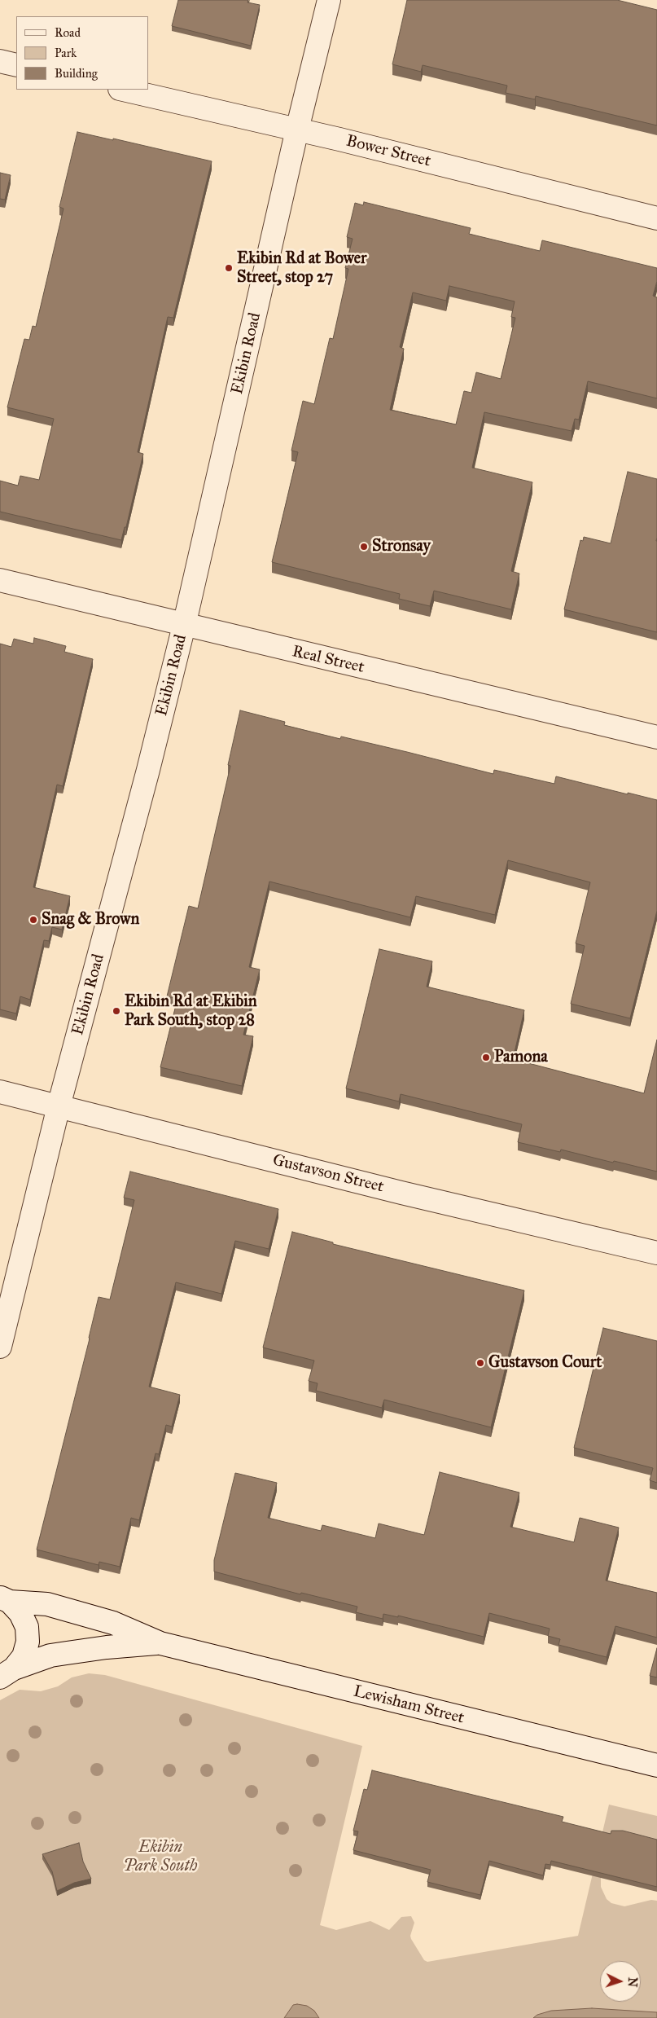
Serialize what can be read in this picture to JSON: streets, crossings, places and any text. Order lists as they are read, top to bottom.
{
  "streets": {
    "street": [
      "Bower Street",
      "Ekibin Road",
      "Real Street",
      "Gustavson Street",
      "Lewisham Street"
    ]
  },
  "crossings": [
    ["Bower Street", "Ekibin Road"],
    ["Ekibin Road", "Real Street"],
    ["Ekibin Road", "Gustavson Street"]
  ],
  "parks": ["Ekibin Park South"],
  "places": [
    "Ekibin Rd at Bower Street, stop 27",
    "Stronsay",
    "Snag & Brown",
    "Ekibin Rd at Ekibin Park South, stop 28",
    "Pamona",
    "Gustavson Court"
  ],
  "legend": ["Road", "Park", "Building"],
  "north": "right"
}
